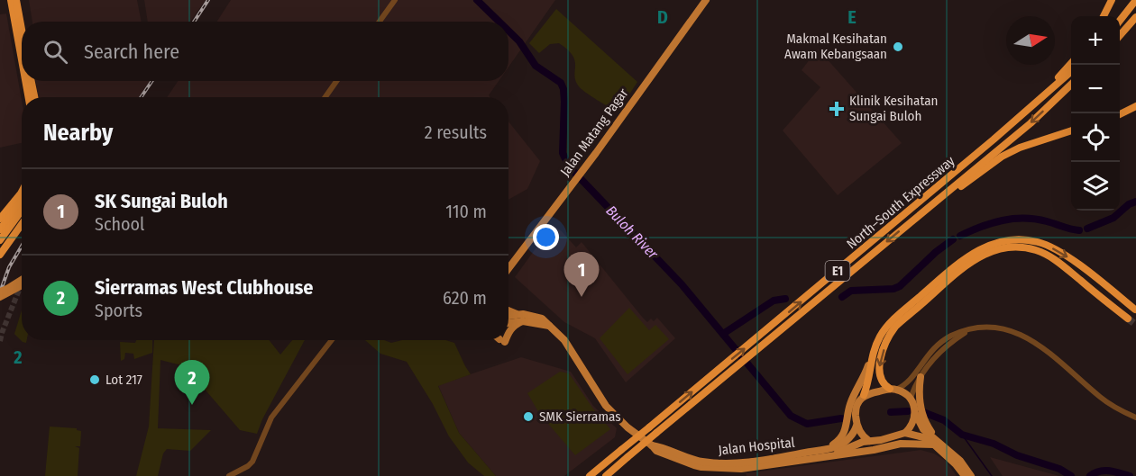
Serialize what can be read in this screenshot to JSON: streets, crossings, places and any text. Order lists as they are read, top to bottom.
{
  "streets": {
    "highway": ["North–South Expressway", "E1"],
    "main road": ["Jalan Matang Pagar", "Jalan Hospital"]
  },
  "water": ["Buloh River"],
  "places": {
    "other": ["Makmal Kesihatan Awam Kebangsaan", "Lot 217", "SMK Sierramas"],
    "health": ["Klinik Kesihatan Sungai Buloh"]
  },
  "north": "right",
  "page": {
    "map_buttons": ["+", "−"],
    "search": "Search here",
    "heading": ["Nearby", "2 results"],
    "list": [
      {
        "mark": "1",
        "name": "SK Sungai Buloh",
        "note": "School",
        "value": "110 m"
      },
      {
        "mark": "2",
        "name": "Sierramas West Clubhouse",
        "note": "Sports",
        "value": "620 m"
      }
    ],
    "pins": ["1", "2"]
  },
  "grid": {
    "columns": ["D", "E"],
    "rows": ["2"]
  }
}
